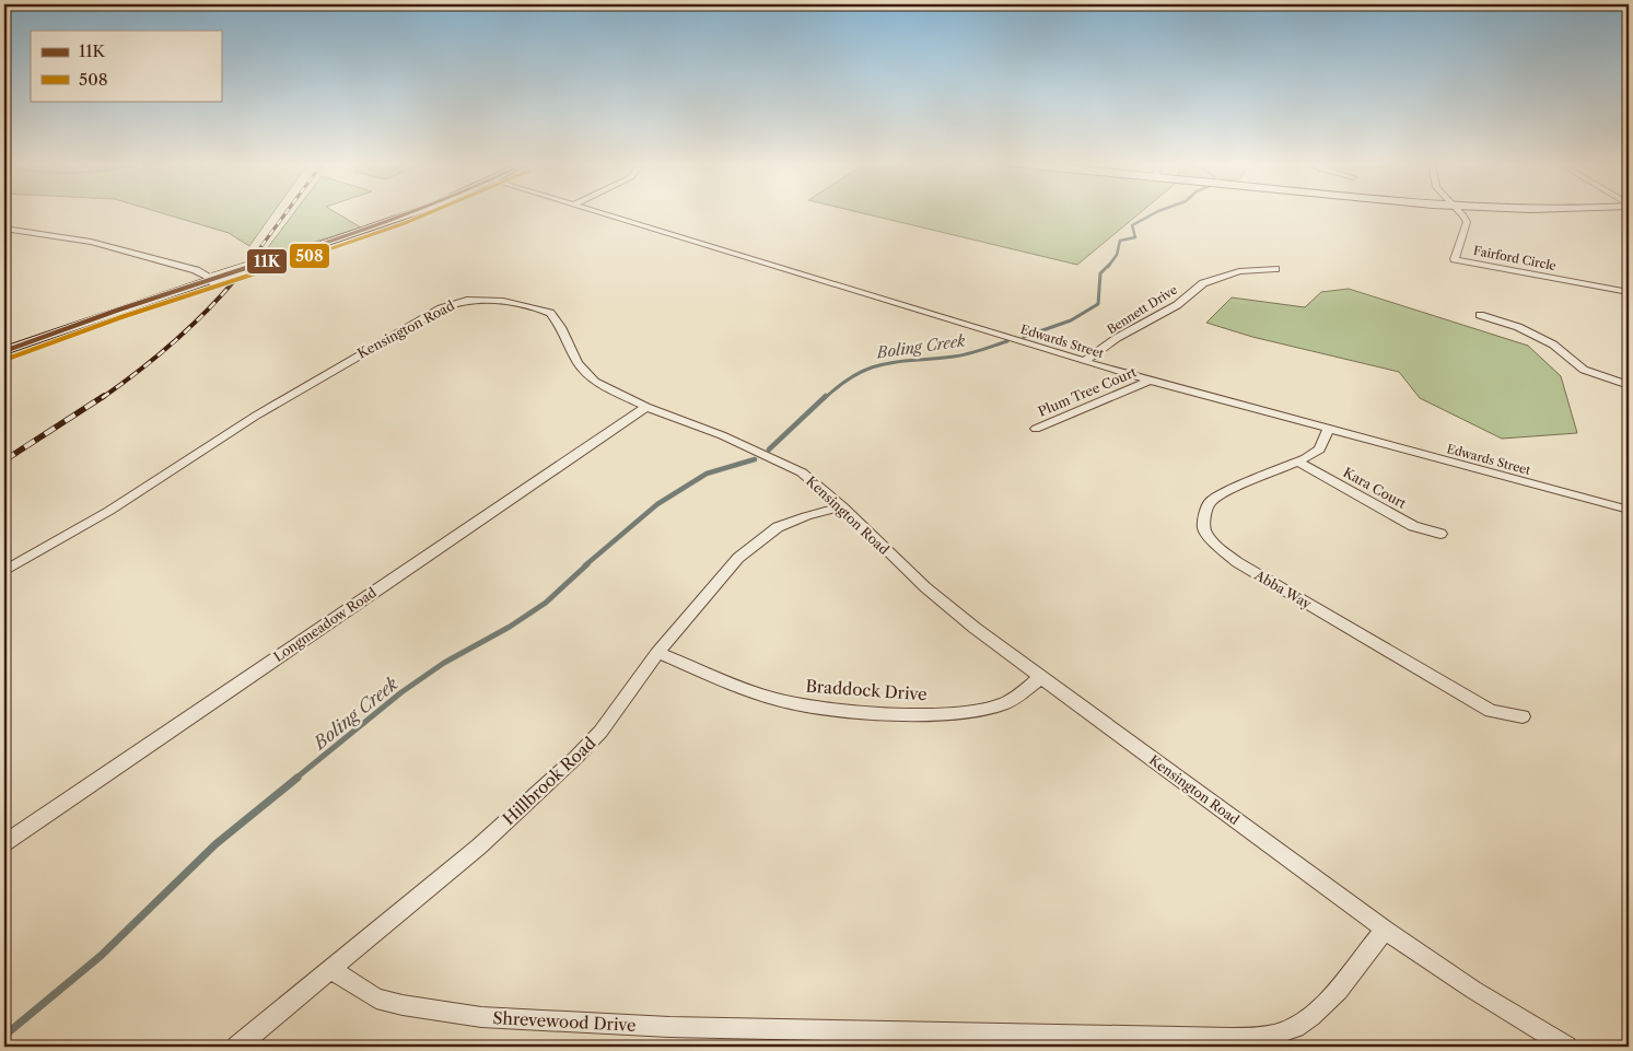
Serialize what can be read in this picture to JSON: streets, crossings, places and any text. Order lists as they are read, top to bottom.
{
  "streets": {
    "street": [
      "Fairford Circle",
      "Bennett Drive",
      "Kensington Road",
      "Edwards Street",
      "Plum Tree Court",
      "Kara Court",
      "Abba Way",
      "Longmeadow Road",
      "Braddock Drive",
      "Hillbrook Road",
      "Shrevewood Drive"
    ]
  },
  "crossings": [
    ["Bennett Drive", "Edwards Street"],
    ["Kensington Road", "Longmeadow Road"],
    ["Kensington Road", "Braddock Drive"],
    ["Kensington Road", "Hillbrook Road"],
    ["Kensington Road", "Shrevewood Drive"],
    ["Edwards Street", "Plum Tree Court"],
    ["Edwards Street", "Abba Way"],
    ["Kara Court", "Abba Way"],
    ["Braddock Drive", "Hillbrook Road"],
    ["Hillbrook Road", "Shrevewood Drive"]
  ],
  "water": ["Boling Creek"],
  "lines": ["transit line 11K", "transit line 508"],
  "legend": ["11K", "508"]
}
